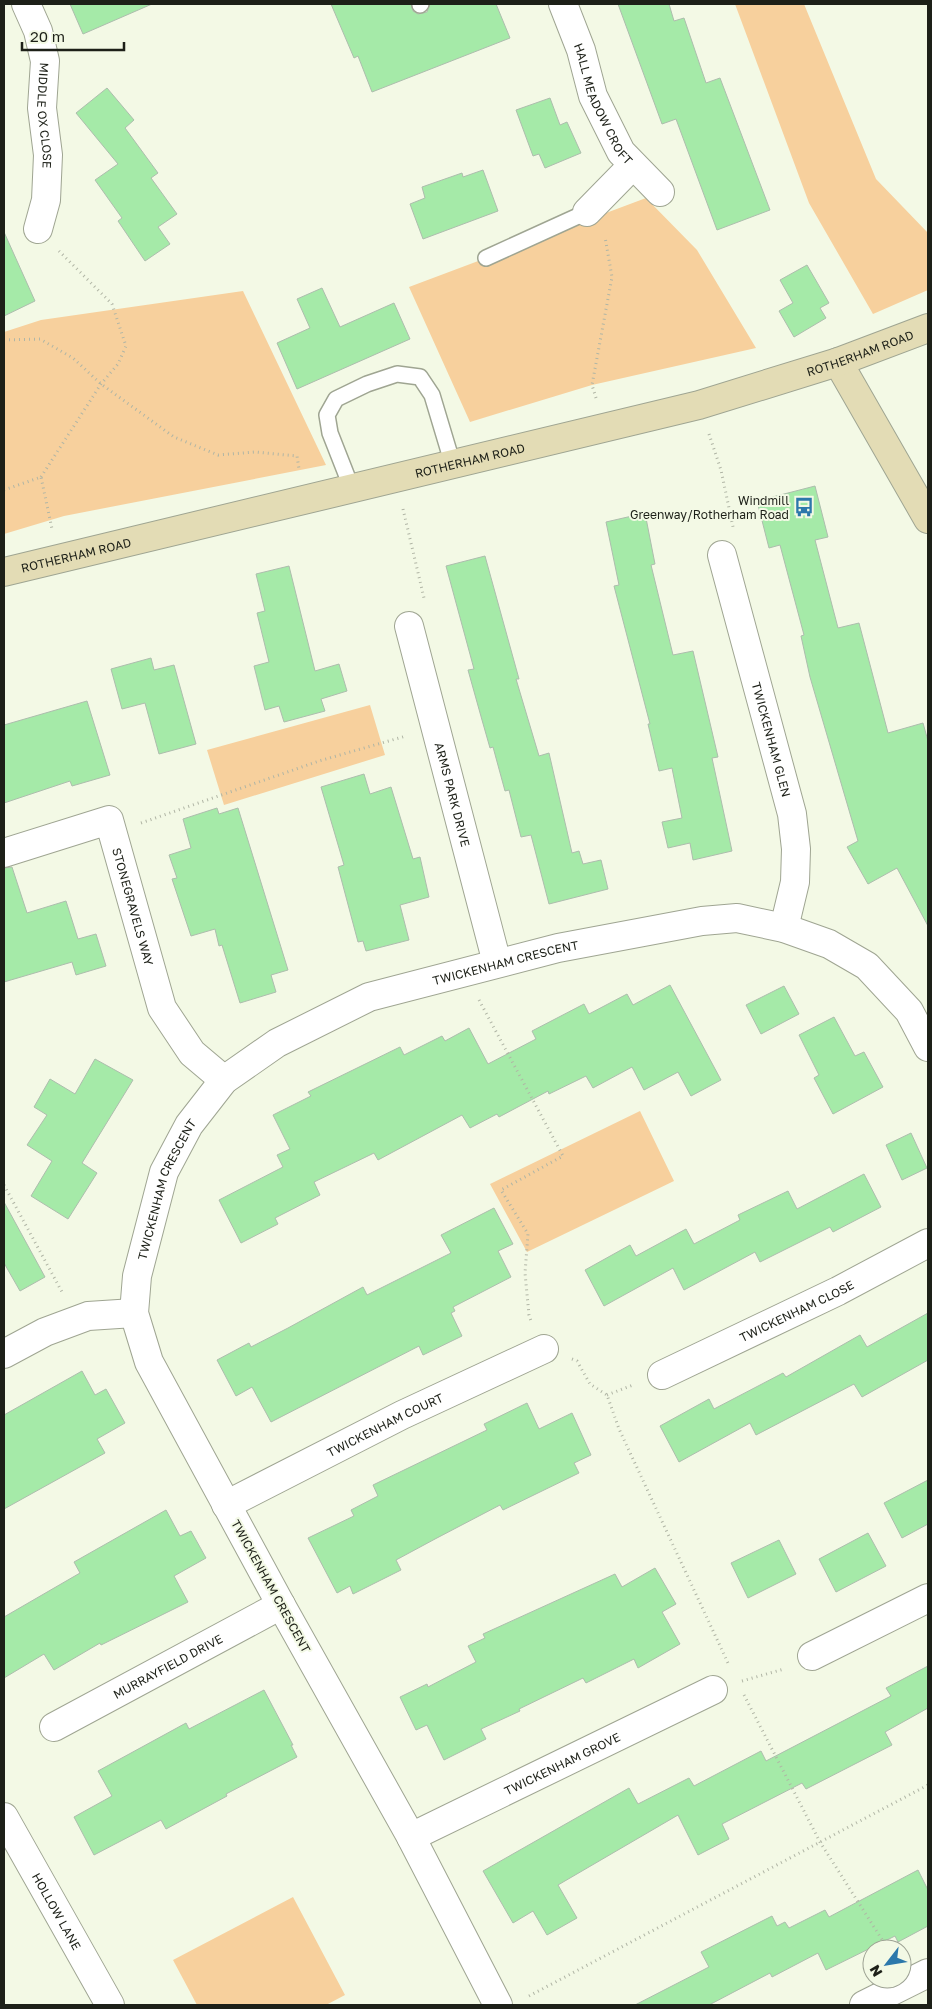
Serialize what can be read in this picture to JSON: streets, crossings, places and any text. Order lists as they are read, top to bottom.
{
  "streets": {
    "main road": ["ROTHERHAM ROAD"],
    "street": [
      "HALL MEADOW CROFT",
      "MIDDLE OX CLOSE",
      "TWICKENHAM GLEN",
      "ARMS PARK DRIVE",
      "STONEGRAVELS WAY",
      "TWICKENHAM CRESCENT",
      "TWICKENHAM CLOSE",
      "TWICKENHAM COURT",
      "MURRAYFIELD DRIVE",
      "TWICKENHAM GROVE",
      "HOLLOW LANE"
    ]
  },
  "crossings": [
    ["TWICKENHAM GLEN", "TWICKENHAM CRESCENT"],
    ["ARMS PARK DRIVE", "TWICKENHAM CRESCENT"],
    ["STONEGRAVELS WAY", "TWICKENHAM CRESCENT"],
    ["TWICKENHAM CRESCENT", "TWICKENHAM COURT"],
    ["TWICKENHAM CRESCENT", "MURRAYFIELD DRIVE"],
    ["TWICKENHAM CRESCENT", "TWICKENHAM GROVE"]
  ],
  "places": {
    "bus stop": ["Windmill Greenway/Rotherham Road"]
  },
  "scale_bar": "20 m",
  "north": "bottom left"
}
